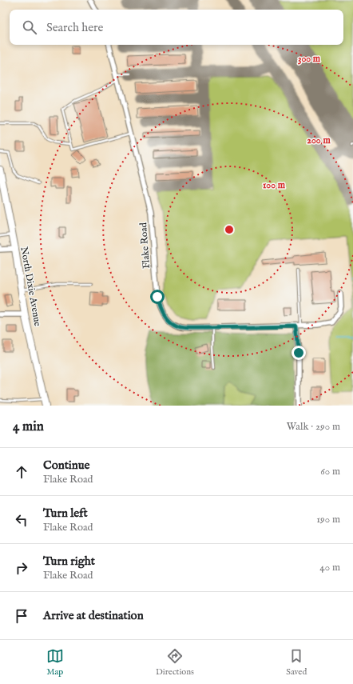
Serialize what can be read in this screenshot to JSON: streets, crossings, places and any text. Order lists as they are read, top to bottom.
{
  "streets": {
    "street": ["Flake Road", "North Dixie Avenue"]
  },
  "page": {
    "search": "Search here",
    "heading": ["4 min", "Walk · 290 m"],
    "list": [
      ["Continue", "Flake Road", "60 m"],
      ["Turn left", "Flake Road", "190 m"],
      ["Turn right", "Flake Road", "40 m"],
      "Arrive at destination"
    ],
    "nav": ["Map", "Directions", "Saved"]
  },
  "rings": ["300 m", "200 m", "100 m"]
}
